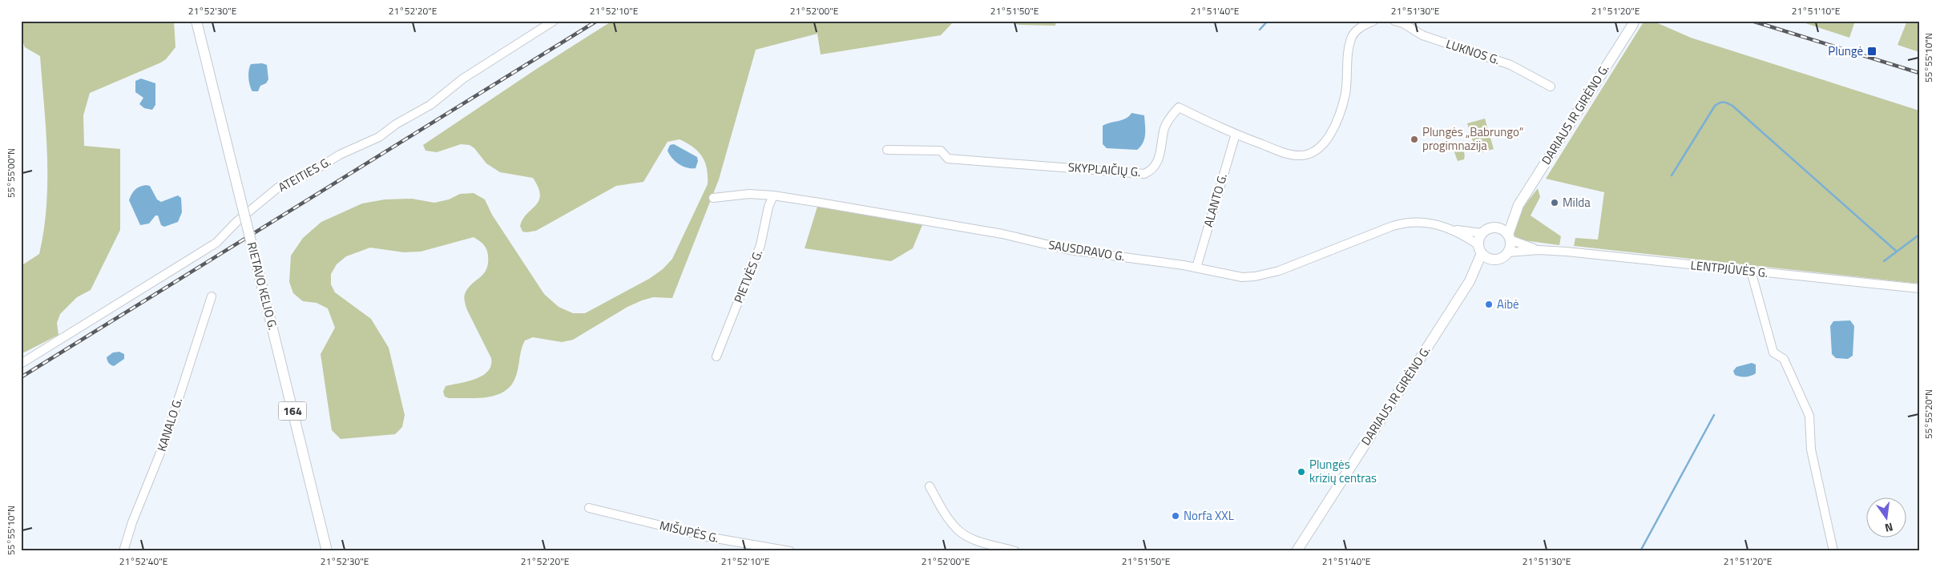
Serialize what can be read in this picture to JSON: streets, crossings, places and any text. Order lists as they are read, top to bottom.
{
  "streets": {
    "main road": ["DARIAUS IR GIRĖNO G.", "RIETAVO KELIO G.", "164"],
    "street": [
      "LUKNOS G.",
      "SKYPLAIČIŲ G.",
      "ATEITIES G.",
      "ALANTO G.",
      "SAUSDRAVO G.",
      "LENTPJŪVĖS G.",
      "PIETVĖS G.",
      "KANALO G.",
      "MIŠUPĖS G."
    ]
  },
  "crossings": [
    ["DARIAUS IR GIRĖNO G.", "SAUSDRAVO G."],
    ["DARIAUS IR GIRĖNO G.", "LENTPJŪVĖS G."],
    ["SKYPLAIČIŲ G.", "ALANTO G."],
    ["ALANTO G.", "SAUSDRAVO G."],
    ["SAUSDRAVO G.", "LENTPJŪVĖS G."],
    ["SAUSDRAVO G.", "PIETVĖS G."]
  ],
  "places": {
    "transit": ["Plungė"],
    "other": [
      "Plungės „Babrungo“ progimnazija",
      "Milda",
      "Aibė",
      "Plungės krizių centras",
      "Norfa XXL"
    ]
  },
  "north": "bottom",
  "coordinates": [
    "21°52'30\"E",
    "21°52'20\"E",
    "21°52'10\"E",
    "21°52'00\"E",
    "21°51'50\"E",
    "21°51'40\"E",
    "21°51'30\"E",
    "21°51'20\"E",
    "21°51'10\"E",
    "55°55'10\"N",
    "55°55'00\"N",
    "55°55'20\"N",
    "21°52'40\"E"
  ]
}
